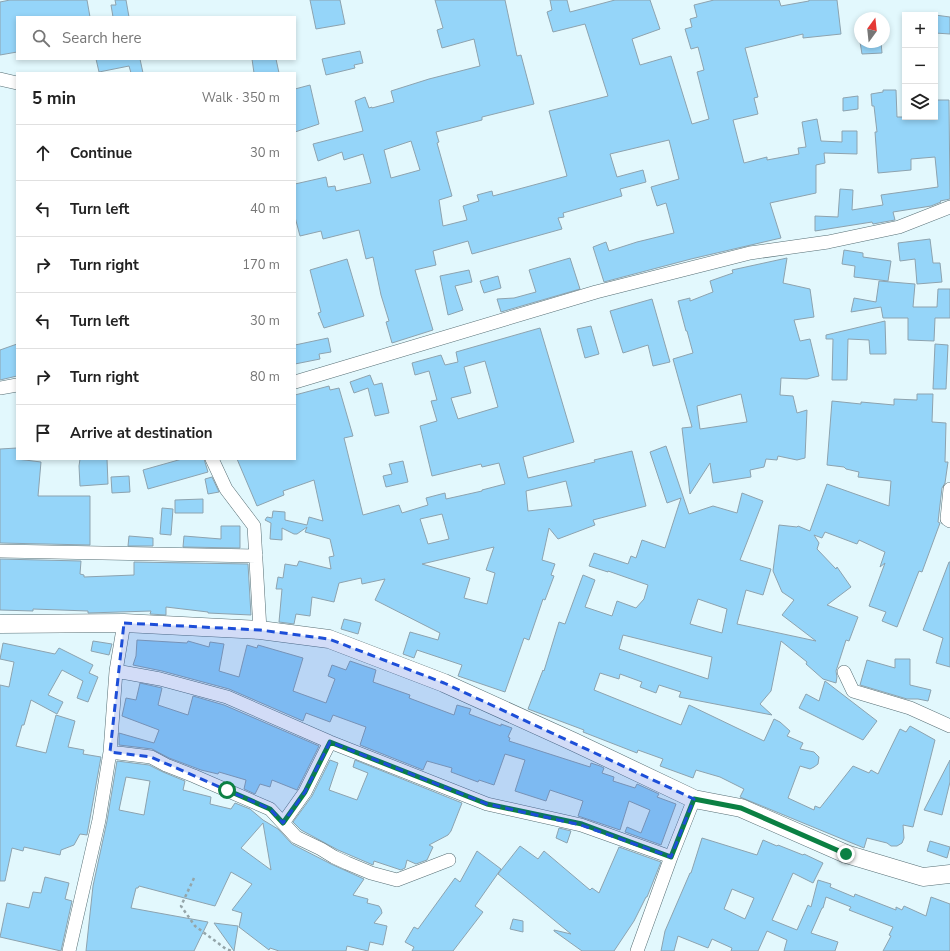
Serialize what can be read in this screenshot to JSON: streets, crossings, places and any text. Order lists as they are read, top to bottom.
{
  "north": "top",
  "page": {
    "map_buttons": ["+", "−"],
    "search": "Search here",
    "heading": ["5 min", "Walk · 350 m"],
    "list": [
      ["Continue", "30 m"],
      ["Turn left", "40 m"],
      ["Turn right", "170 m"],
      ["Turn left", "30 m"],
      ["Turn right", "80 m"],
      "Arrive at destination"
    ]
  }
}
